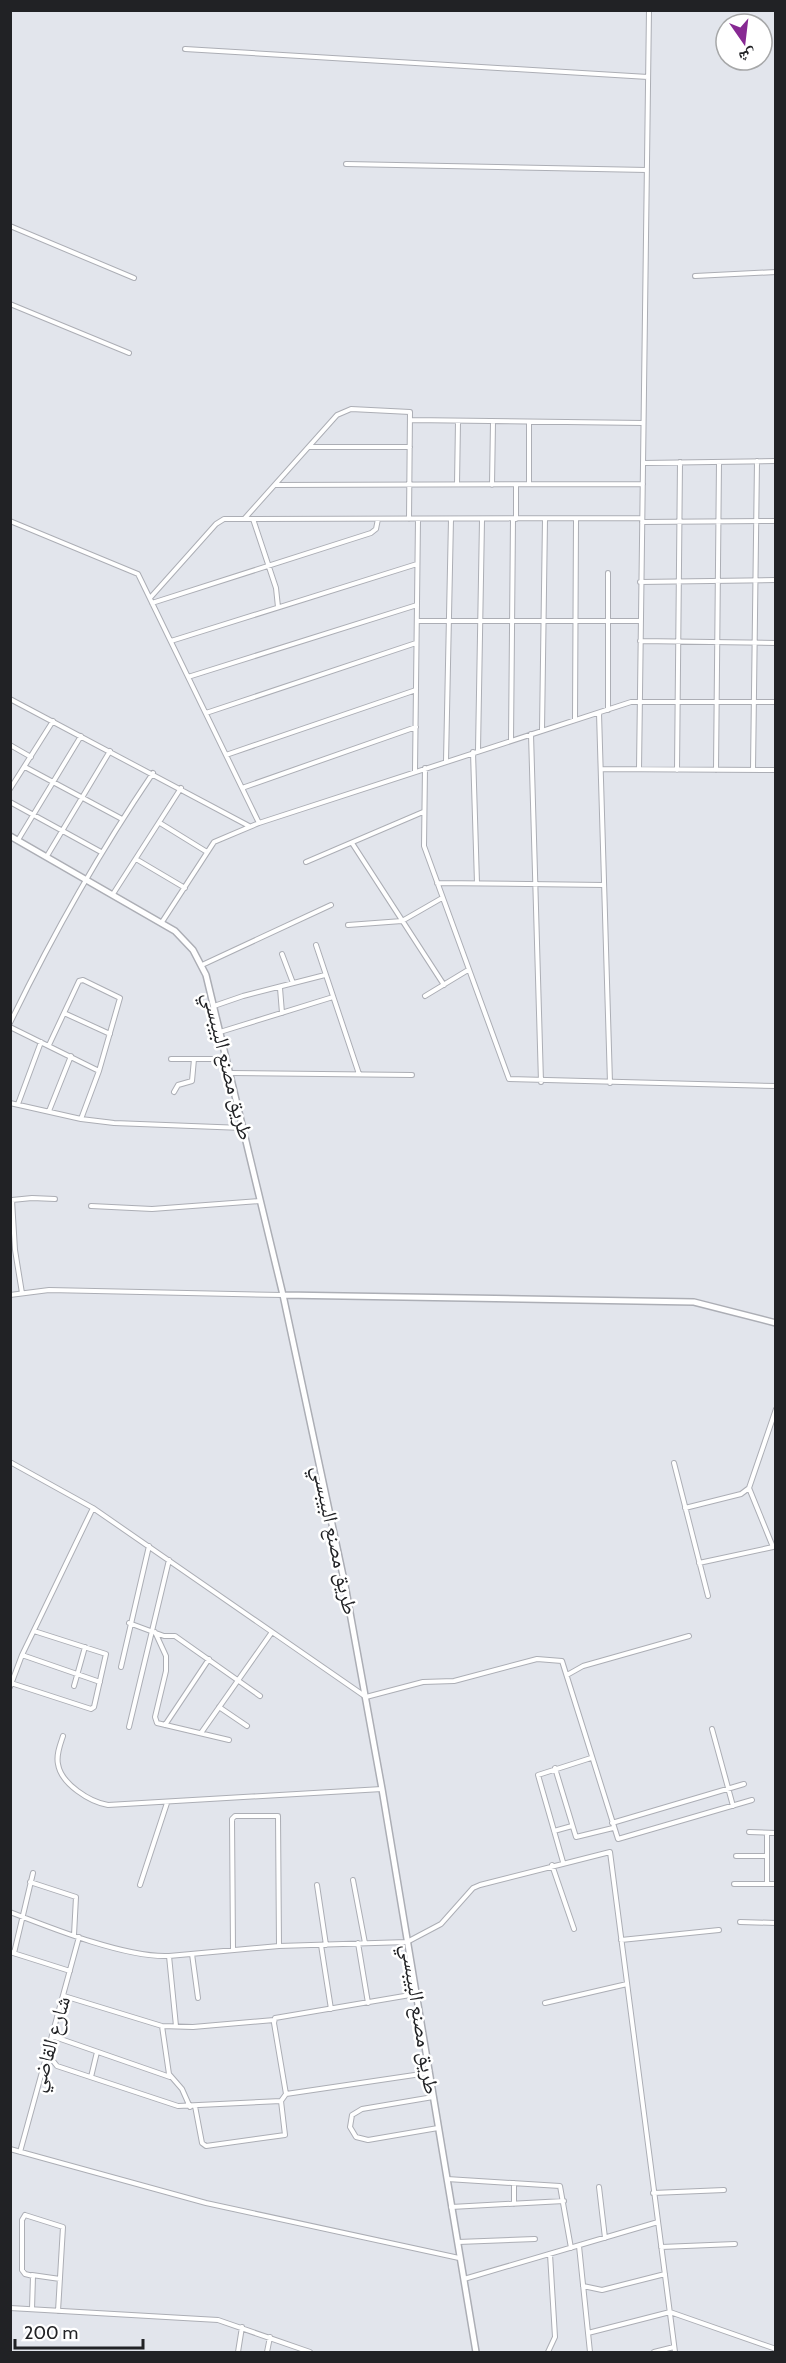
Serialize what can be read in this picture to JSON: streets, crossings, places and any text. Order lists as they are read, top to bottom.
{
  "streets": {
    "main road": ["طريق مصنع البيبسي"],
    "street": ["شارع القاضي"]
  },
  "scale_bar": "200 m",
  "north": "bottom"
}
